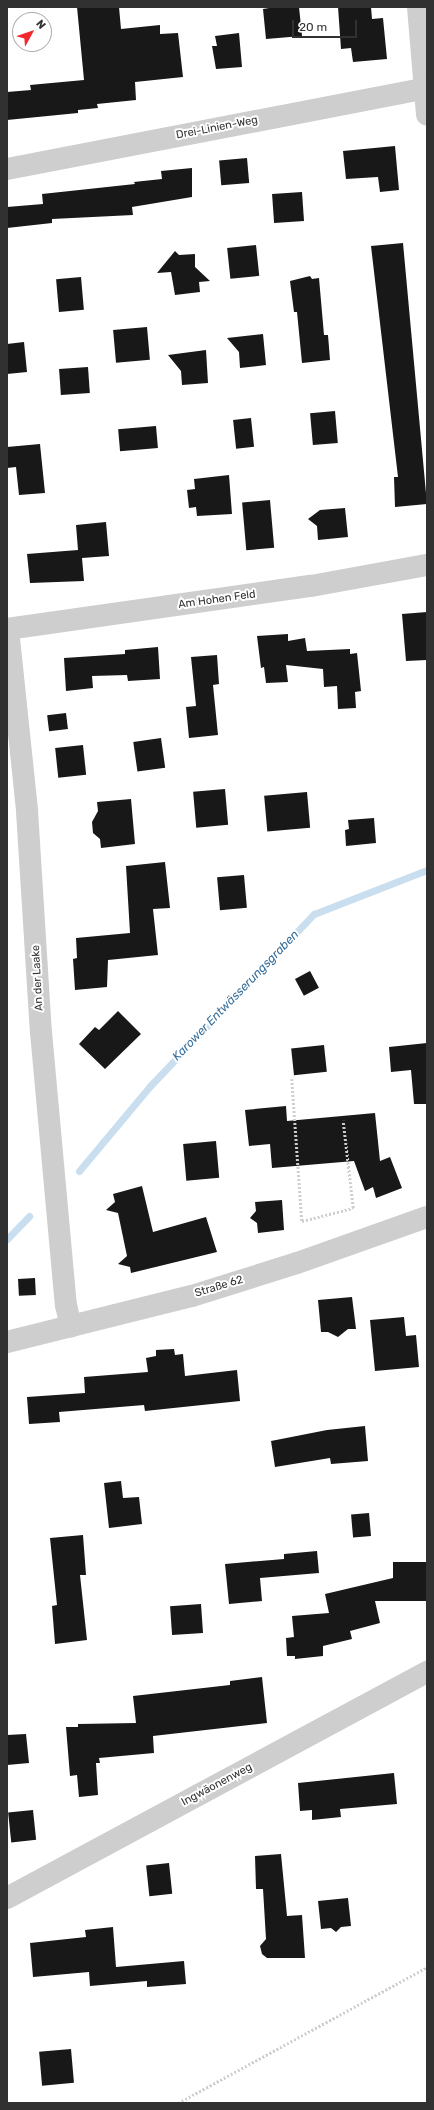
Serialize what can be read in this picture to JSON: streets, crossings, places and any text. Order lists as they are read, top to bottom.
{
  "streets": {
    "street": [
      "Drei-Linien-Weg",
      "Am Hohen Feld",
      "An der Laake",
      "Straße 62",
      "Ingwäonenweg"
    ]
  },
  "crossings": [
    ["Am Hohen Feld", "An der Laake"],
    ["An der Laake", "Straße 62"]
  ],
  "water": ["Karower Entwässerungsgraben"],
  "scale_bar": "20 m",
  "north": "top right"
}
